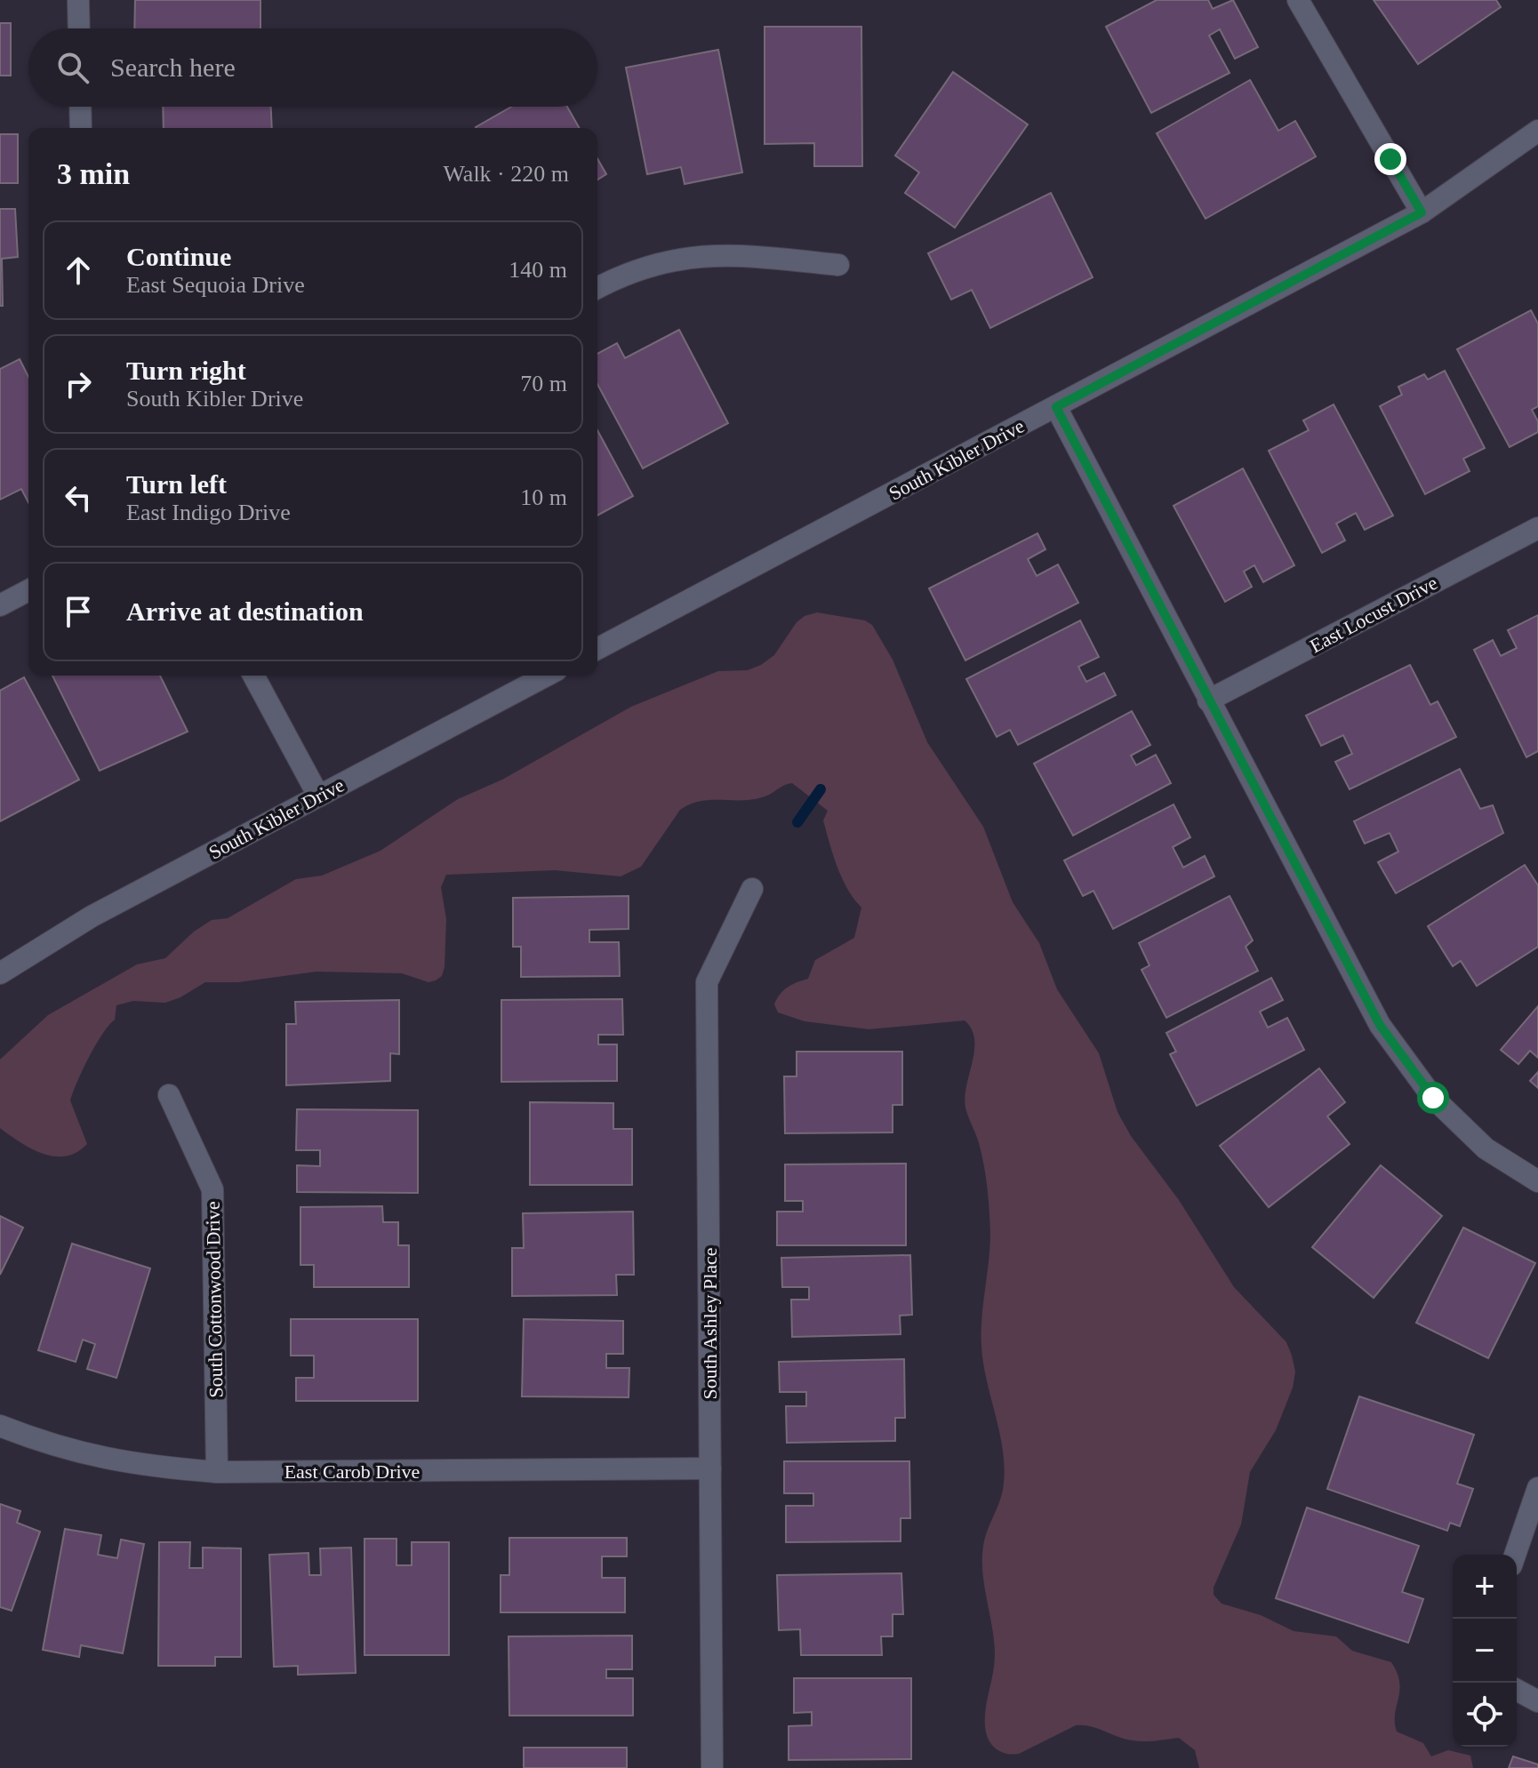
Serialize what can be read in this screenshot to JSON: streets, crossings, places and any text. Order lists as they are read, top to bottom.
{
  "streets": {
    "street": [
      "South Kibler Drive",
      "East Locust Drive",
      "South Cottonwood Drive",
      "South Ashley Place",
      "East Carob Drive"
    ]
  },
  "crossings": [
    ["South Cottonwood Drive", "East Carob Drive"],
    ["South Ashley Place", "East Carob Drive"]
  ],
  "page": {
    "search": "Search here",
    "heading": ["3 min", "Walk · 220 m"],
    "list": [
      ["Continue", "East Sequoia Drive", "140 m"],
      ["Turn right", "South Kibler Drive", "70 m"],
      ["Turn left", "East Indigo Drive", "10 m"],
      "Arrive at destination"
    ],
    "map_buttons": ["+", "−"]
  }
}
